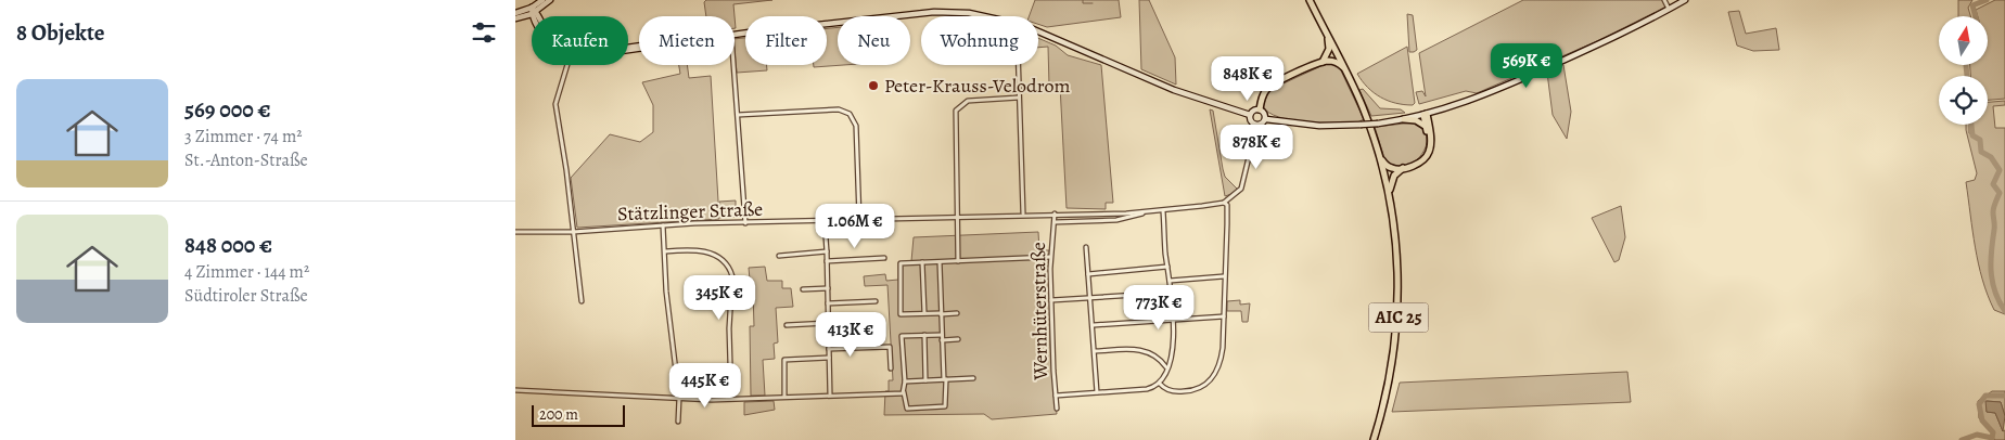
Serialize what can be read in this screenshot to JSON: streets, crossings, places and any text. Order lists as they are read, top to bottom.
{
  "streets": {
    "main road": ["AIC 25"],
    "street": ["Stätzlinger Straße", "Wernhüterstraße"]
  },
  "crossings": [
    ["Stätzlinger Straße", "Wernhüterstraße"]
  ],
  "places": ["Peter-Krauss-Velodrom"],
  "scale_bar": "200 m",
  "north": "top",
  "page": {
    "heading": "8 Objekte",
    "chip": [
      "Kaufen",
      "Mieten",
      "Filter",
      "Neu",
      "Wohnung"
    ],
    "price": [
      "569K €",
      "848K €",
      "878K €",
      "1.06M €",
      "345K €",
      "773K €",
      "413K €",
      "445K €"
    ],
    "list": [
      {
        "name": "569 000 €",
        "note": "3 Zimmer · 74 m² · St.-Anton-Straße"
      },
      {
        "name": "848 000 €",
        "note": "4 Zimmer · 144 m² · Südtiroler Straße"
      }
    ],
    "scale": "200 m"
  }
}
